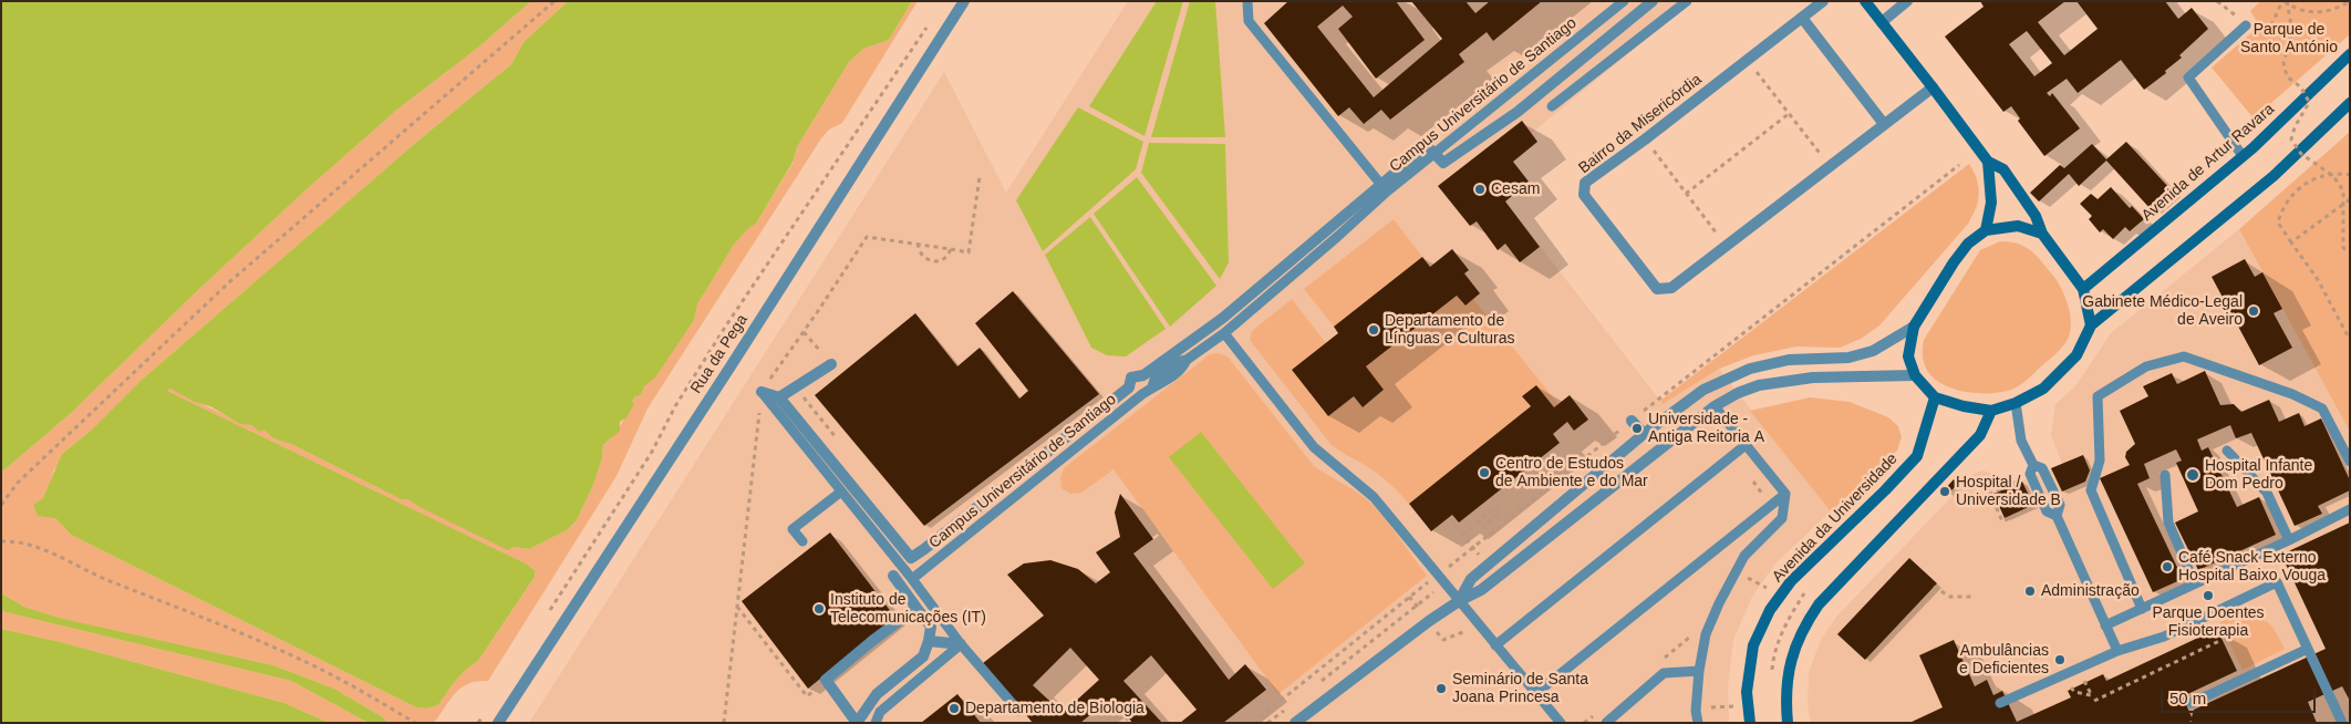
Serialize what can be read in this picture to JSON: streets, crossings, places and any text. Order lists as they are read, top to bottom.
{
  "streets": {
    "main road": ["Avenida de Artur Ravara", "Avenida da Universidade"],
    "street": ["Bairro da Misericórdia", "Rua da Pega"],
    "lane": ["Campus Universitário de Santiago"]
  },
  "crossings": [
    ["Avenida de Artur Ravara", "Avenida da Universidade"]
  ],
  "parks": ["Parque de Santo António"],
  "places": [
    "Cesam",
    "Gabinete Médico-Legal de Aveiro",
    "Departamento de Línguas e Culturas",
    "Universidade - Antiga Reitoria A",
    "Centro de Estudos de Ambiente e do Mar",
    "Hospital Infante Dom Pedro",
    "Hospital / Universidade B",
    "Café Snack Externo Hospital Baixo Vouga",
    "Administração",
    "Parque Doentes Fisioterapia",
    "Instituto de Telecomunicações (IT)",
    "Ambulâncias e Deficientes",
    "Seminário de Santa Joana Princesa",
    "Departamento de Biologia"
  ],
  "scale_bar": "50 m"
}
